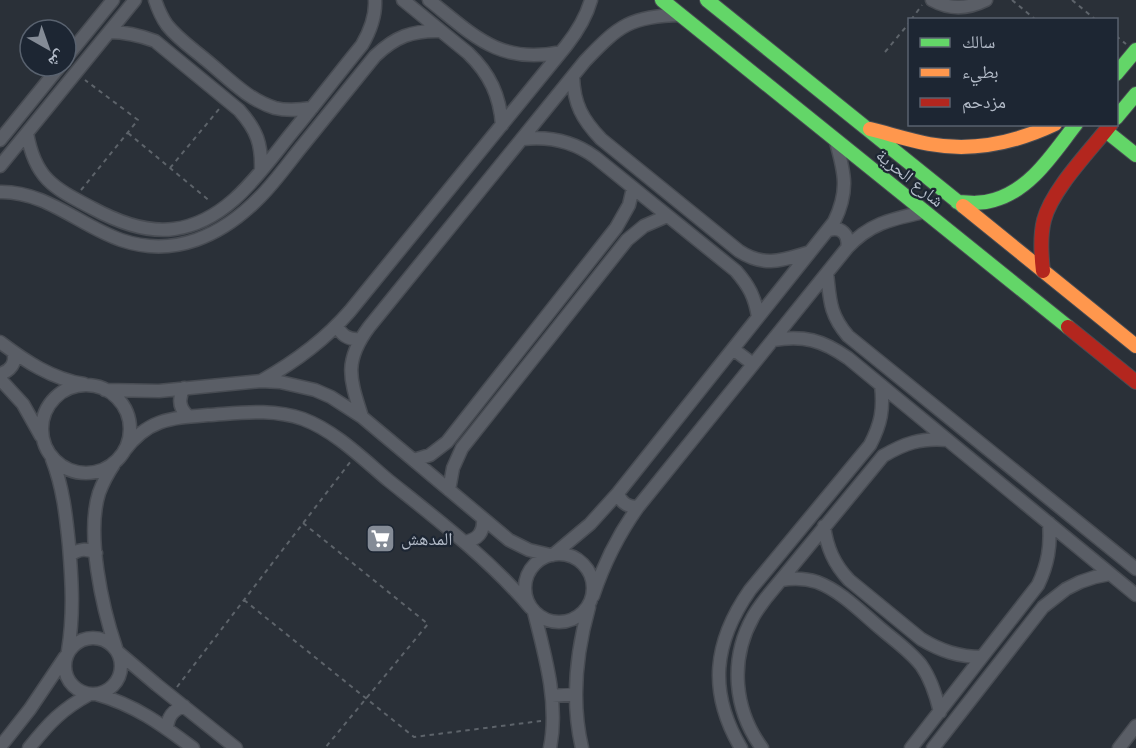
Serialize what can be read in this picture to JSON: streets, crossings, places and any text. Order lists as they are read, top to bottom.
{
  "streets": {
    "street": ["شارع الحرية"]
  },
  "places": {
    "supermarket": ["المدهش"]
  },
  "legend": ["سالك", "بطيء", "مزدحم"],
  "north": "bottom right"
}
